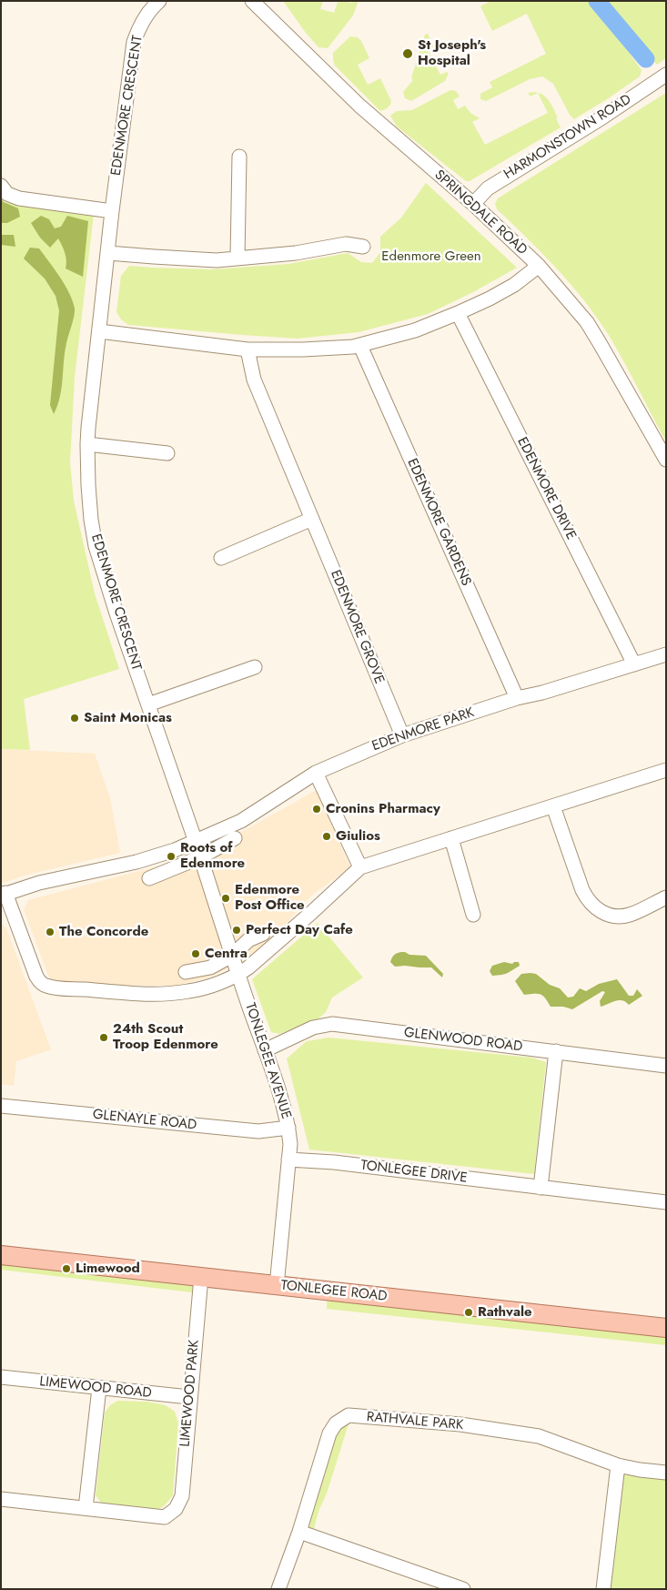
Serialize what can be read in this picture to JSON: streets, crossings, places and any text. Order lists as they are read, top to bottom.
{
  "streets": {
    "main road": ["TONLEGEE ROAD"],
    "street": [
      "EDENMORE CRESCENT",
      "HARMONSTOWN ROAD",
      "SPRINGDALE ROAD",
      "EDENMORE DRIVE",
      "EDENMORE GARDENS",
      "EDENMORE GROVE",
      "EDENMORE PARK",
      "GLENWOOD ROAD",
      "TONLEGEE AVENUE",
      "GLENAYLE ROAD",
      "TONLEGEE DRIVE",
      "LIMEWOOD ROAD",
      "LIMEWOOD PARK",
      "RATHVALE PARK"
    ]
  },
  "crossings": [
    ["EDENMORE CRESCENT", "EDENMORE PARK"],
    ["EDENMORE CRESCENT", "TONLEGEE AVENUE"],
    ["HARMONSTOWN ROAD", "SPRINGDALE ROAD"],
    ["EDENMORE DRIVE", "EDENMORE PARK"],
    ["EDENMORE GARDENS", "EDENMORE PARK"],
    ["EDENMORE GROVE", "EDENMORE PARK"],
    ["GLENWOOD ROAD", "TONLEGEE AVENUE"],
    ["TONLEGEE AVENUE", "GLENAYLE ROAD"],
    ["TONLEGEE AVENUE", "TONLEGEE DRIVE"],
    ["TONLEGEE AVENUE", "TONLEGEE ROAD"],
    ["TONLEGEE ROAD", "LIMEWOOD PARK"],
    ["LIMEWOOD ROAD", "LIMEWOOD PARK"]
  ],
  "parks": ["Edenmore Green"],
  "places": [
    "St Joseph's Hospital",
    "Saint Monicas",
    "Cronins Pharmacy",
    "Giulios",
    "Roots of Edenmore",
    "Edenmore Post Office",
    "Perfect Day Cafe",
    "The Concorde",
    "Centra",
    "24th Scout Troop Edenmore",
    "Limewood",
    "Rathvale"
  ]
}
